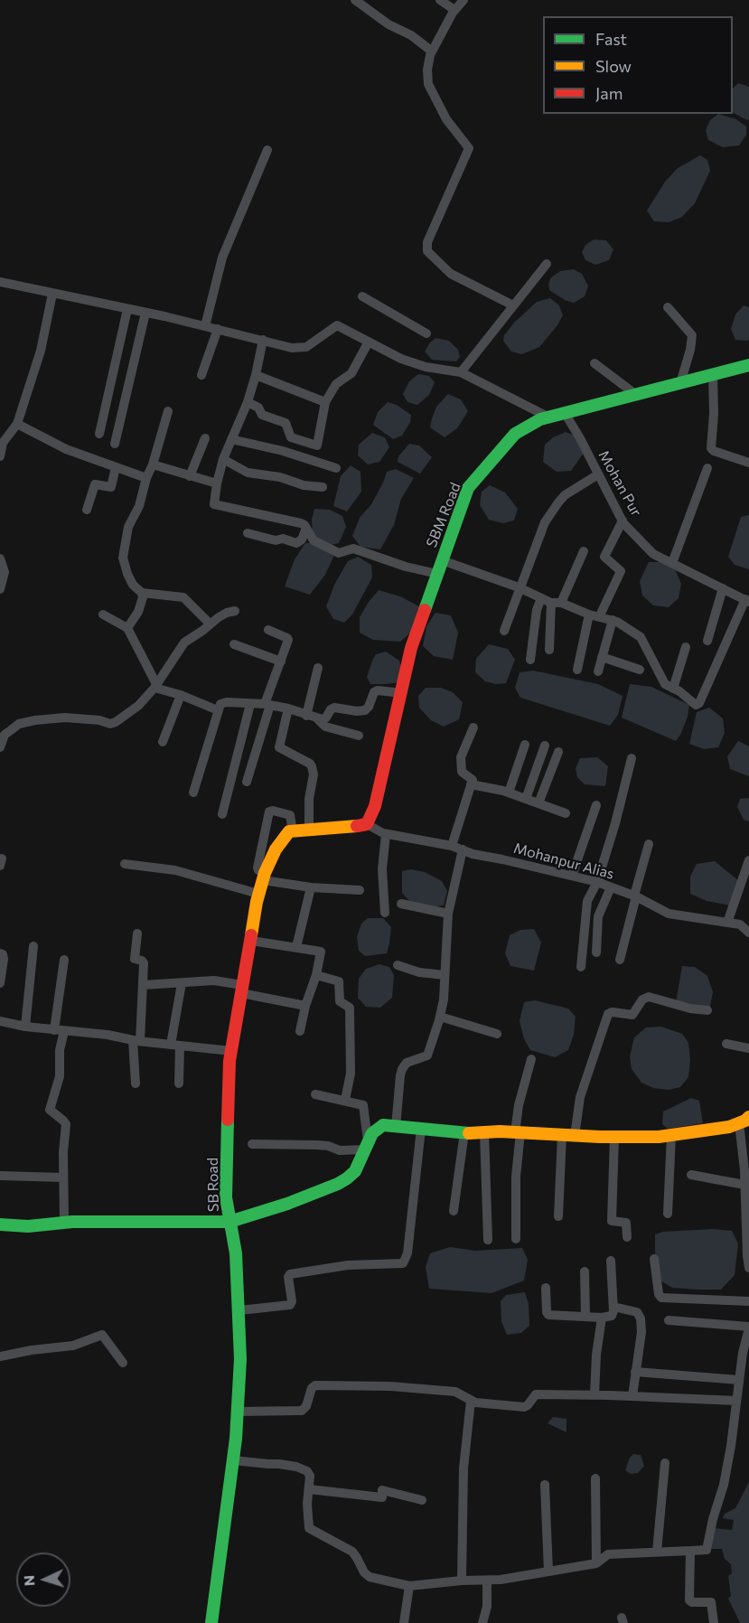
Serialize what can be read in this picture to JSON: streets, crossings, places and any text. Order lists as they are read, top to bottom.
{
  "streets": {
    "street": [
      "Mohan Pur",
      "SBM Road",
      "Mohanpur Alias",
      "SB Road"
    ]
  },
  "crossings": [
    ["Mohan Pur", "SBM Road"],
    ["SBM Road", "Mohanpur Alias"]
  ],
  "legend": ["Fast", "Slow", "Jam"],
  "north": "left"
}
